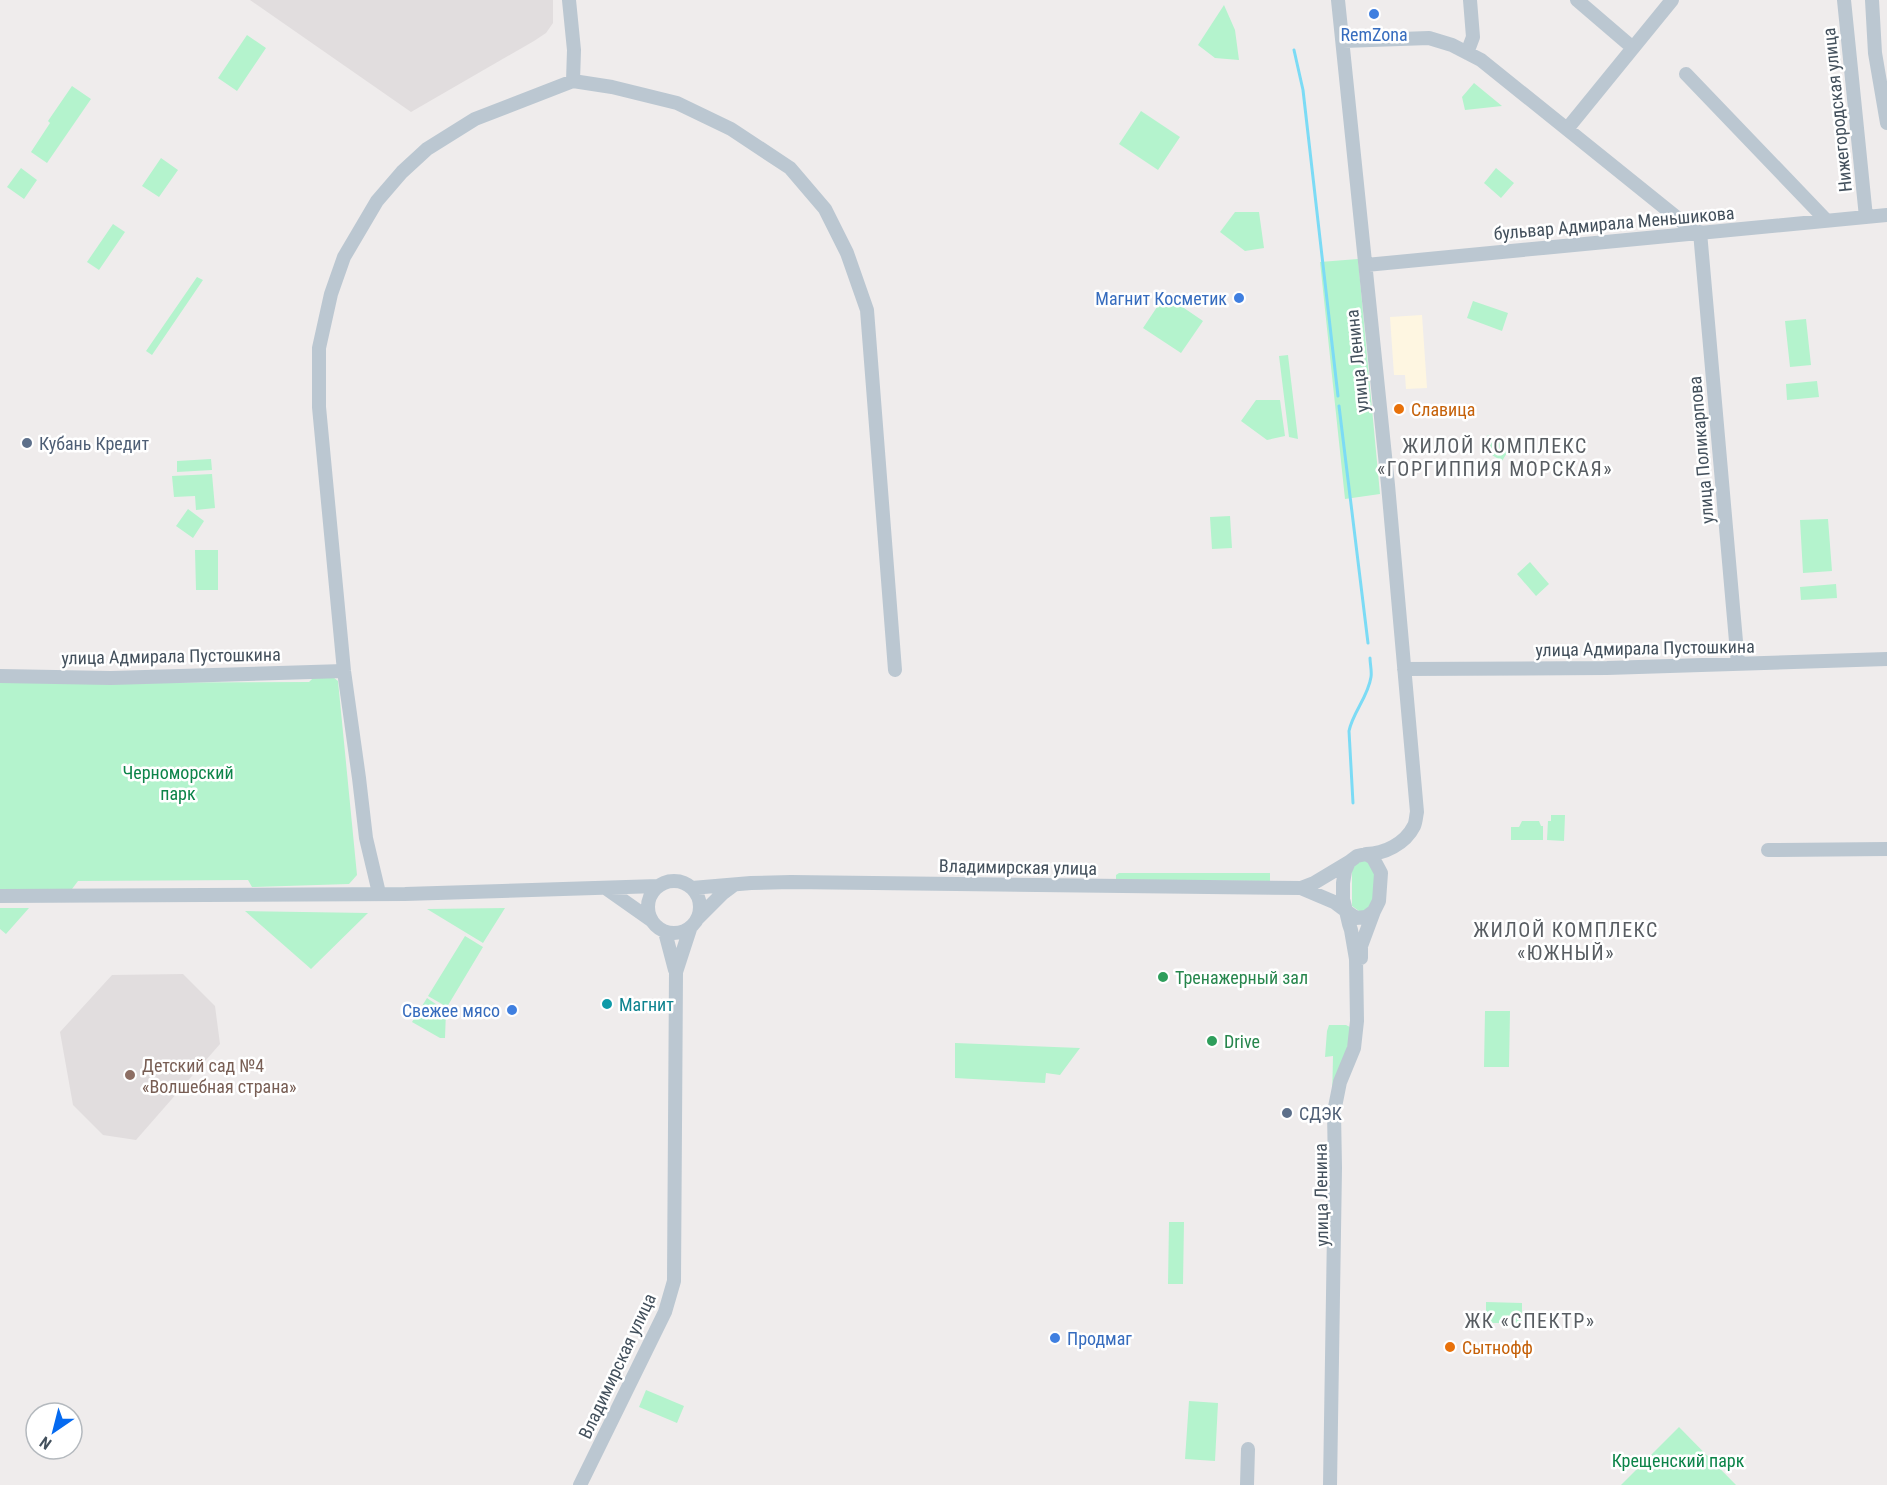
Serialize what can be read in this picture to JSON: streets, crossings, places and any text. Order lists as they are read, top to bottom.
{
  "streets": {
    "street": [
      "Нижегородская улица",
      "бульвар Адмирала Меньшикова",
      "улица Ленина",
      "улица Поликарпова",
      "улица Адмирала Пустошкина",
      "Владимирская улица"
    ]
  },
  "crossings": [
    ["Нижегородская улица", "бульвар Адмирала Меньшикова"],
    ["бульвар Адмирала Меньшикова", "улица Ленина"],
    ["бульвар Адмирала Меньшикова", "улица Поликарпова"],
    ["улица Ленина", "улица Адмирала Пустошкина"],
    ["улица Ленина", "Владимирская улица"],
    ["улица Поликарпова", "улица Адмирала Пустошкина"]
  ],
  "districts": ["ЖИЛОЙ КОМПЛЕКС «ГОРГИППИЯ МОРСКАЯ»", "ЖИЛОЙ КОМПЛЕКС «ЮЖНЫЙ»", "ЖК «СПЕКТР»"],
  "parks": ["Черноморский парк", "Крещенский парк"],
  "places": [
    "RemZona",
    "Магнит Косметик",
    "Славица",
    "Кубань Кредит",
    "Тренажерный зал",
    "Магнит",
    "Свежее мясо",
    "Drive",
    "Детский сад №4 «Волшебная страна»",
    "СДЭК",
    "Продмаг",
    "Сытнофф"
  ],
  "north": "bottom left"
}
